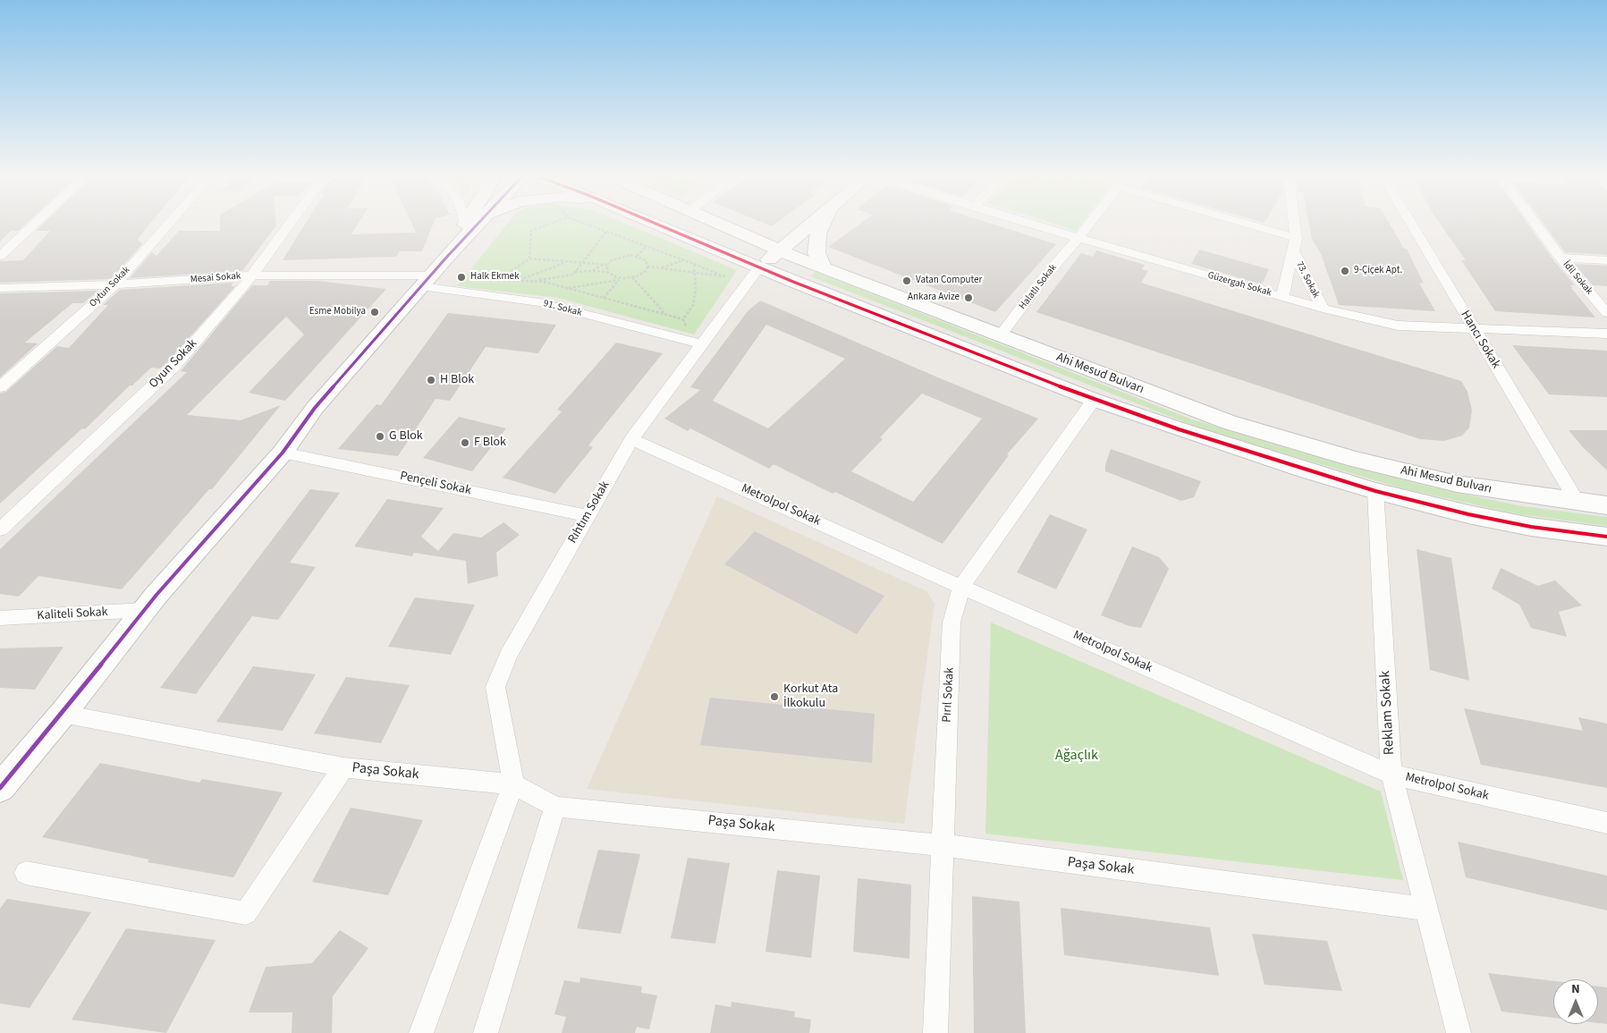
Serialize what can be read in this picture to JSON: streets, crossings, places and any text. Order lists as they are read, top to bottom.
{
  "streets": {
    "main road": ["Ahi Mesud Bulvarı"],
    "street": [
      "Mesai Sokak",
      "İdil Sokak",
      "73. Sokak",
      "Güzergah Sokak",
      "Oytun Sokak",
      "Halatlı Sokak",
      "91. Sokak",
      "Hancı Sokak",
      "Oyun Sokak",
      "Pençeli Sokak",
      "Metrolpol Sokak",
      "Rıhtım Sokak",
      "Kaliteli Sokak",
      "Pırıl Sokak",
      "Reklam Sokak",
      "Paşa Sokak"
    ]
  },
  "crossings": [
    ["Mesai Sokak", "Oytun Sokak"],
    ["Mesai Sokak", "91. Sokak"],
    ["Mesai Sokak", "Oyun Sokak"],
    ["73. Sokak", "Güzergah Sokak"],
    ["Güzergah Sokak", "Halatlı Sokak"],
    ["Güzergah Sokak", "Hancı Sokak"],
    ["Halatlı Sokak", "Ahi Mesud Bulvarı"],
    ["91. Sokak", "Rıhtım Sokak"],
    ["Hancı Sokak", "Ahi Mesud Bulvarı"],
    ["Ahi Mesud Bulvarı", "Rıhtım Sokak"],
    ["Ahi Mesud Bulvarı", "Pırıl Sokak"],
    ["Ahi Mesud Bulvarı", "Reklam Sokak"],
    ["Pençeli Sokak", "Rıhtım Sokak"],
    ["Metrolpol Sokak", "Rıhtım Sokak"],
    ["Metrolpol Sokak", "Pırıl Sokak"],
    ["Metrolpol Sokak", "Reklam Sokak"],
    ["Rıhtım Sokak", "Paşa Sokak"],
    ["Pırıl Sokak", "Paşa Sokak"],
    ["Reklam Sokak", "Paşa Sokak"]
  ],
  "parks": ["Ağaçlık"],
  "places": [
    "9-Çiçek Apt.",
    "Halk Ekmek",
    "Vatan Computer",
    "Ankara Avize",
    "Esme Mobilya",
    "H Blok",
    "G Blok",
    "F Blok",
    "Korkut Ata İlkokulu"
  ],
  "north": "top"
}
